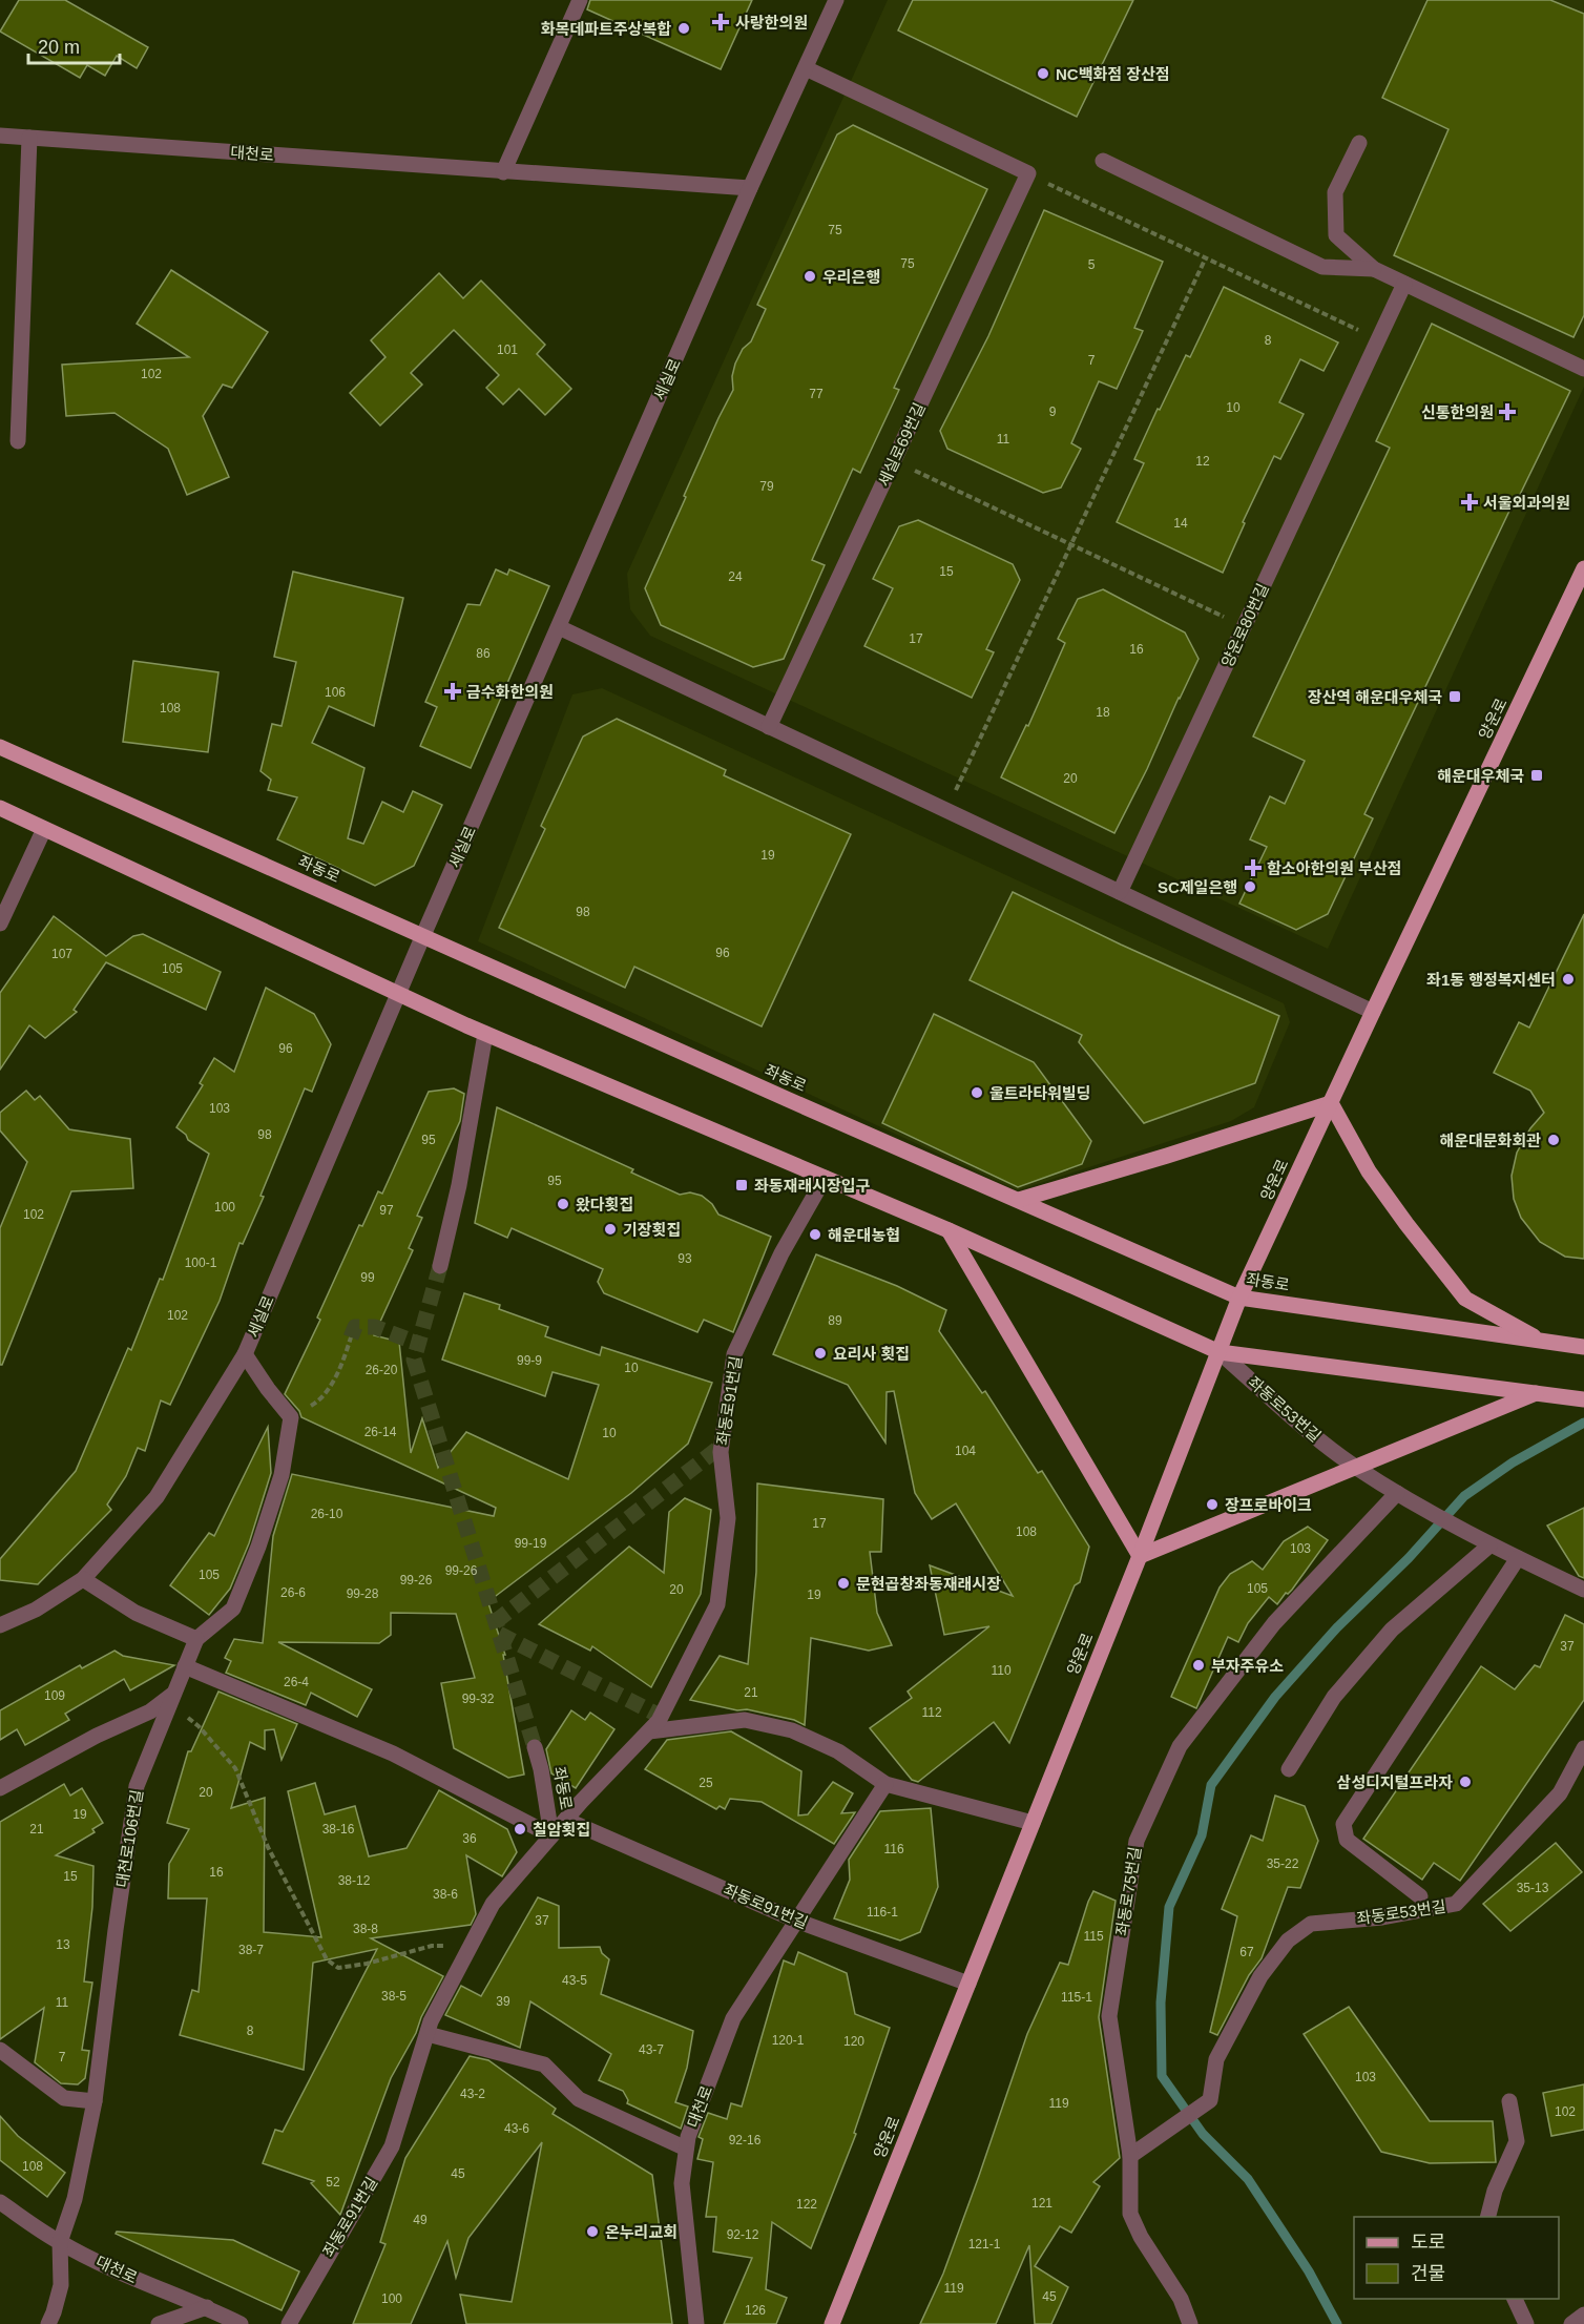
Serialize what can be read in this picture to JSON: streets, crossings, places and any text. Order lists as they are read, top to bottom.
{
  "streets": {
    "main road": ["양운로", "좌동로"],
    "street": [
      "대천로",
      "세실로",
      "세실로69번길",
      "양운로80번길",
      "좌동로91번길",
      "좌동로53번길",
      "대천로106번길",
      "좌동로75번길"
    ]
  },
  "crossings": [
    ["대천로", "세실로"],
    ["대천로", "좌동로91번길"],
    ["대천로", "대천로106번길"],
    ["세실로", "좌동로"],
    ["양운로", "좌동로"],
    ["양운로", "좌동로91번길"],
    ["양운로", "좌동로53번길"],
    ["좌동로", "좌동로91번길"],
    ["좌동로53번길", "좌동로75번길"]
  ],
  "places": {
    "health": [
      "사랑한의원",
      "신통한의원",
      "서울외과의원",
      "금수화한의원",
      "함소아한의원 부산점"
    ],
    "other": [
      "화목데파트주상복합",
      "NC백화점 장산점",
      "우리은행",
      "SC제일은행",
      "좌1동 행정복지센터",
      "울트라타워빌딩",
      "해운대문화회관",
      "왔다횟집",
      "기장횟집",
      "해운대농협",
      "요리사 횟집",
      "장프로바이크",
      "문현곱창좌동재래시장",
      "부자주유소",
      "삼성디지털프라자",
      "칠암횟집",
      "온누리교회"
    ],
    "transit": ["장산역 해운대우체국", "해운대우체국", "좌동재래시장입구"]
  },
  "house_numbers": [
    "75",
    "75",
    "5",
    "8",
    "101",
    "7",
    "102",
    "77",
    "10",
    "9",
    "11",
    "12",
    "79",
    "14",
    "15",
    "24",
    "17",
    "16",
    "86",
    "106",
    "108",
    "18",
    "20",
    "19",
    "98",
    "96",
    "107",
    "105",
    "96",
    "103",
    "98",
    "95",
    "95",
    "100",
    "97",
    "102",
    "93",
    "100-1",
    "99",
    "102",
    "89",
    "99-9",
    "10",
    "26-20",
    "26-14",
    "10",
    "104",
    "26-10",
    "17",
    "108",
    "99-19",
    "103",
    "99-26",
    "105",
    "99-26",
    "105",
    "20",
    "26-6",
    "99-28",
    "19",
    "37",
    "110",
    "26-4",
    "21",
    "109",
    "99-32",
    "112",
    "25",
    "20",
    "19",
    "21",
    "38-16",
    "36",
    "116",
    "35-22",
    "16",
    "15",
    "38-12",
    "35-13",
    "38-6",
    "116-1",
    "37",
    "38-8",
    "115",
    "13",
    "38-7",
    "67",
    "43-5",
    "38-5",
    "115-1",
    "39",
    "11",
    "8",
    "120-1",
    "120",
    "43-7",
    "7",
    "103",
    "43-2",
    "119",
    "102",
    "43-6",
    "92-16",
    "108",
    "45",
    "52",
    "121",
    "122",
    "49",
    "92-12",
    "121-1",
    "119",
    "45",
    "100",
    "126"
  ],
  "legend": ["도로", "건물"],
  "scale_bar": "20 m"
}
